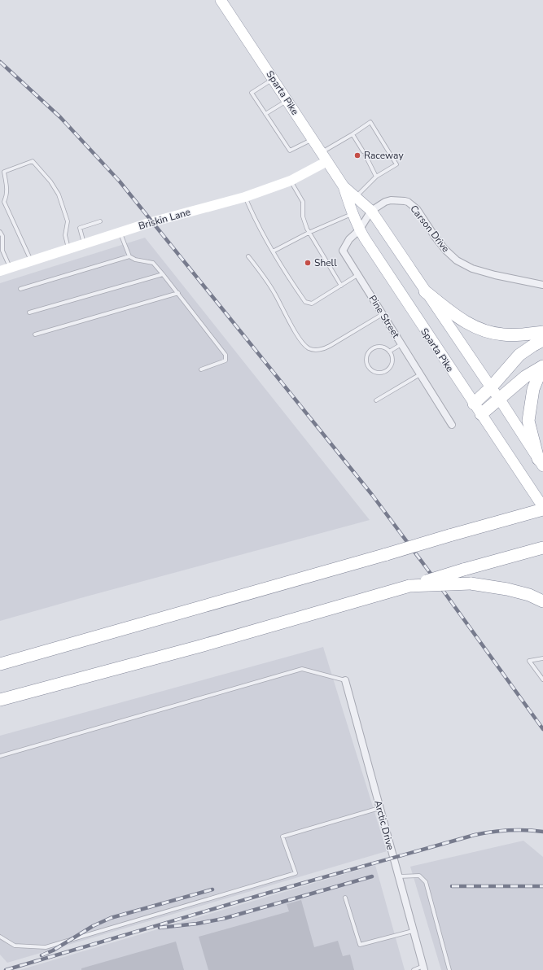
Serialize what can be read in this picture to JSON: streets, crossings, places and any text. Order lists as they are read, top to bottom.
{
  "streets": {
    "main road": ["Sparta Pike"],
    "street": [
      "Briskin Lane",
      "Carson Drive",
      "Pine Street",
      "Arctic Drive"
    ]
  },
  "crossings": [
    ["Sparta Pike", "Briskin Lane"],
    ["Sparta Pike", "Carson Drive"],
    ["Sparta Pike", "Pine Street"],
    ["Carson Drive", "Pine Street"]
  ],
  "places": ["Raceway", "Shell"]
}
